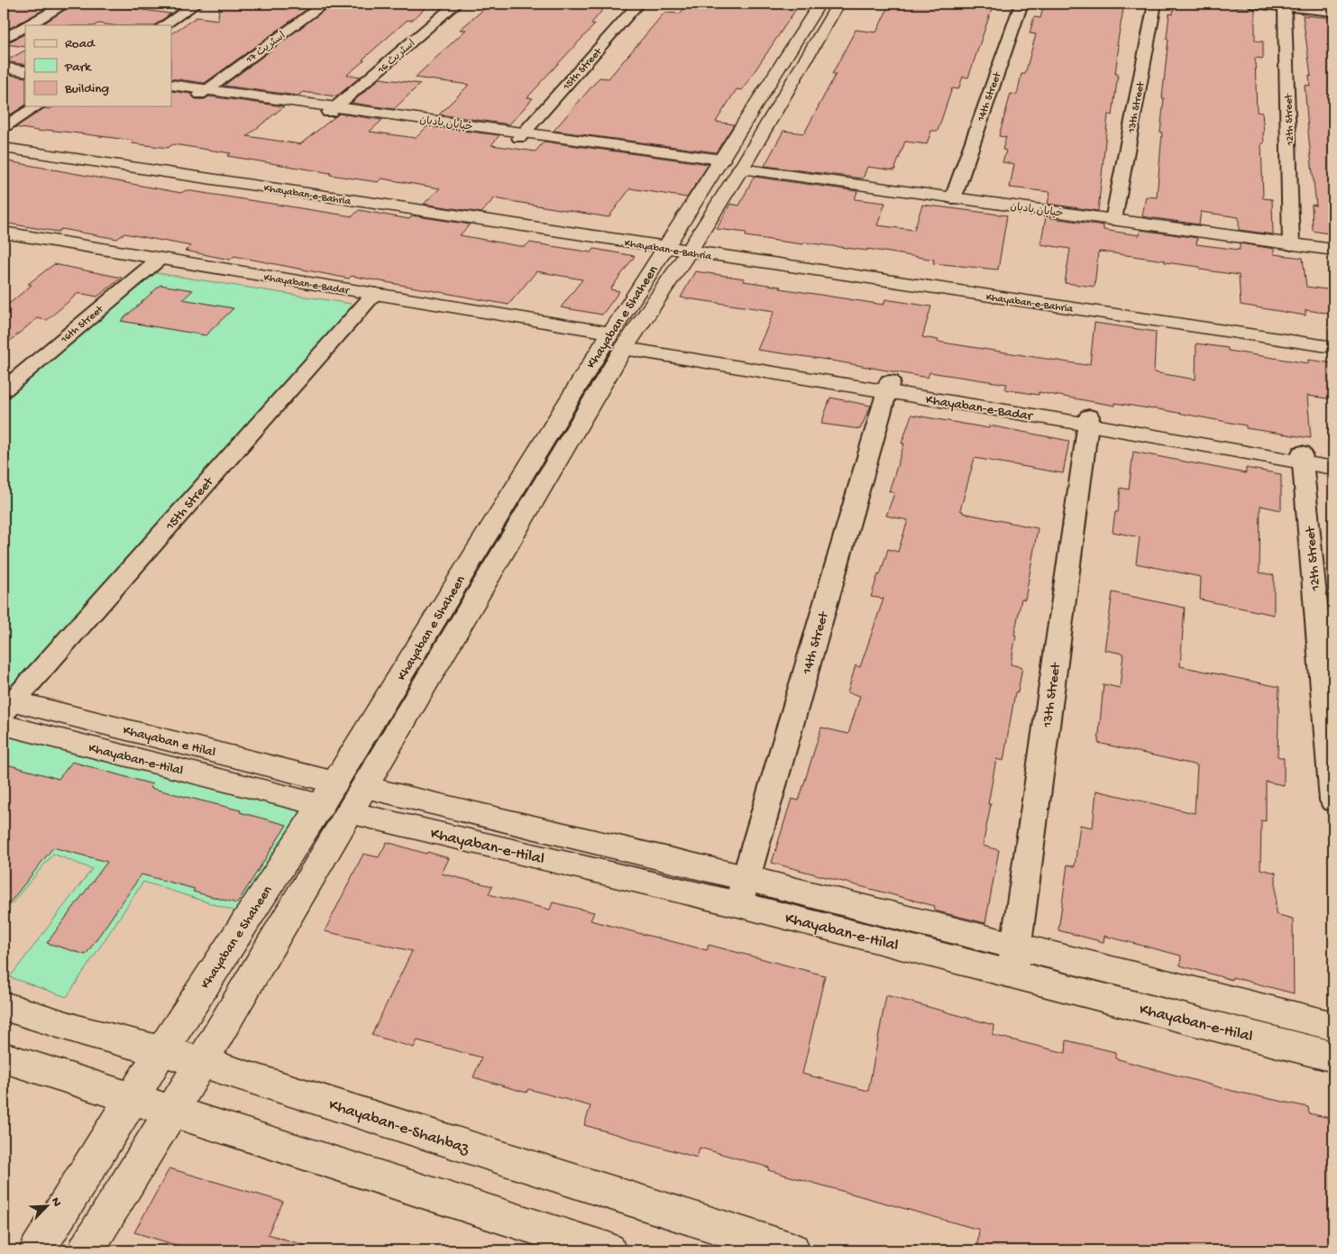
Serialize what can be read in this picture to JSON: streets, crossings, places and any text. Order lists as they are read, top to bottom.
{
  "streets": {
    "main road": [
      "خیابان بادبان",
      "Khayaban-e-Bahria",
      "Khayaban-e-Badar",
      "Khayaban e Shaheen",
      "Khayaban e Hilal",
      "Khayaban-e-Hilal",
      "Khayaban-e-Shahbaz"
    ],
    "street": [
      "اسٹریٹ 17",
      "اسٹریٹ 16",
      "15th Street",
      "14th Street",
      "13th Street",
      "12th Street",
      "16th Street"
    ]
  },
  "crossings": [
    ["اسٹریٹ 17", "خیابان بادبان"],
    ["اسٹریٹ 16", "خیابان بادبان"],
    ["15th Street", "خیابان بادبان"],
    ["15th Street", "Khayaban-e-Badar"],
    ["15th Street", "Khayaban e Hilal"],
    ["15th Street", "Khayaban-e-Hilal"],
    ["14th Street", "خیابان بادبان"],
    ["14th Street", "Khayaban-e-Badar"],
    ["14th Street", "Khayaban-e-Hilal"],
    ["13th Street", "خیابان بادبان"],
    ["13th Street", "Khayaban-e-Badar"],
    ["13th Street", "Khayaban-e-Hilal"],
    ["12th Street", "خیابان بادبان"],
    ["12th Street", "Khayaban-e-Badar"],
    ["خیابان بادبان", "Khayaban e Shaheen"],
    ["Khayaban-e-Bahria", "Khayaban e Shaheen"],
    ["Khayaban-e-Badar", "Khayaban e Shaheen"],
    ["Khayaban-e-Badar", "16th Street"],
    ["Khayaban e Shaheen", "Khayaban e Hilal"],
    ["Khayaban e Shaheen", "Khayaban-e-Hilal"],
    ["Khayaban e Shaheen", "Khayaban-e-Shahbaz"],
    ["Khayaban e Hilal", "Khayaban-e-Hilal"]
  ],
  "legend": ["Road", "Park", "Building"],
  "north": "top right"
}
